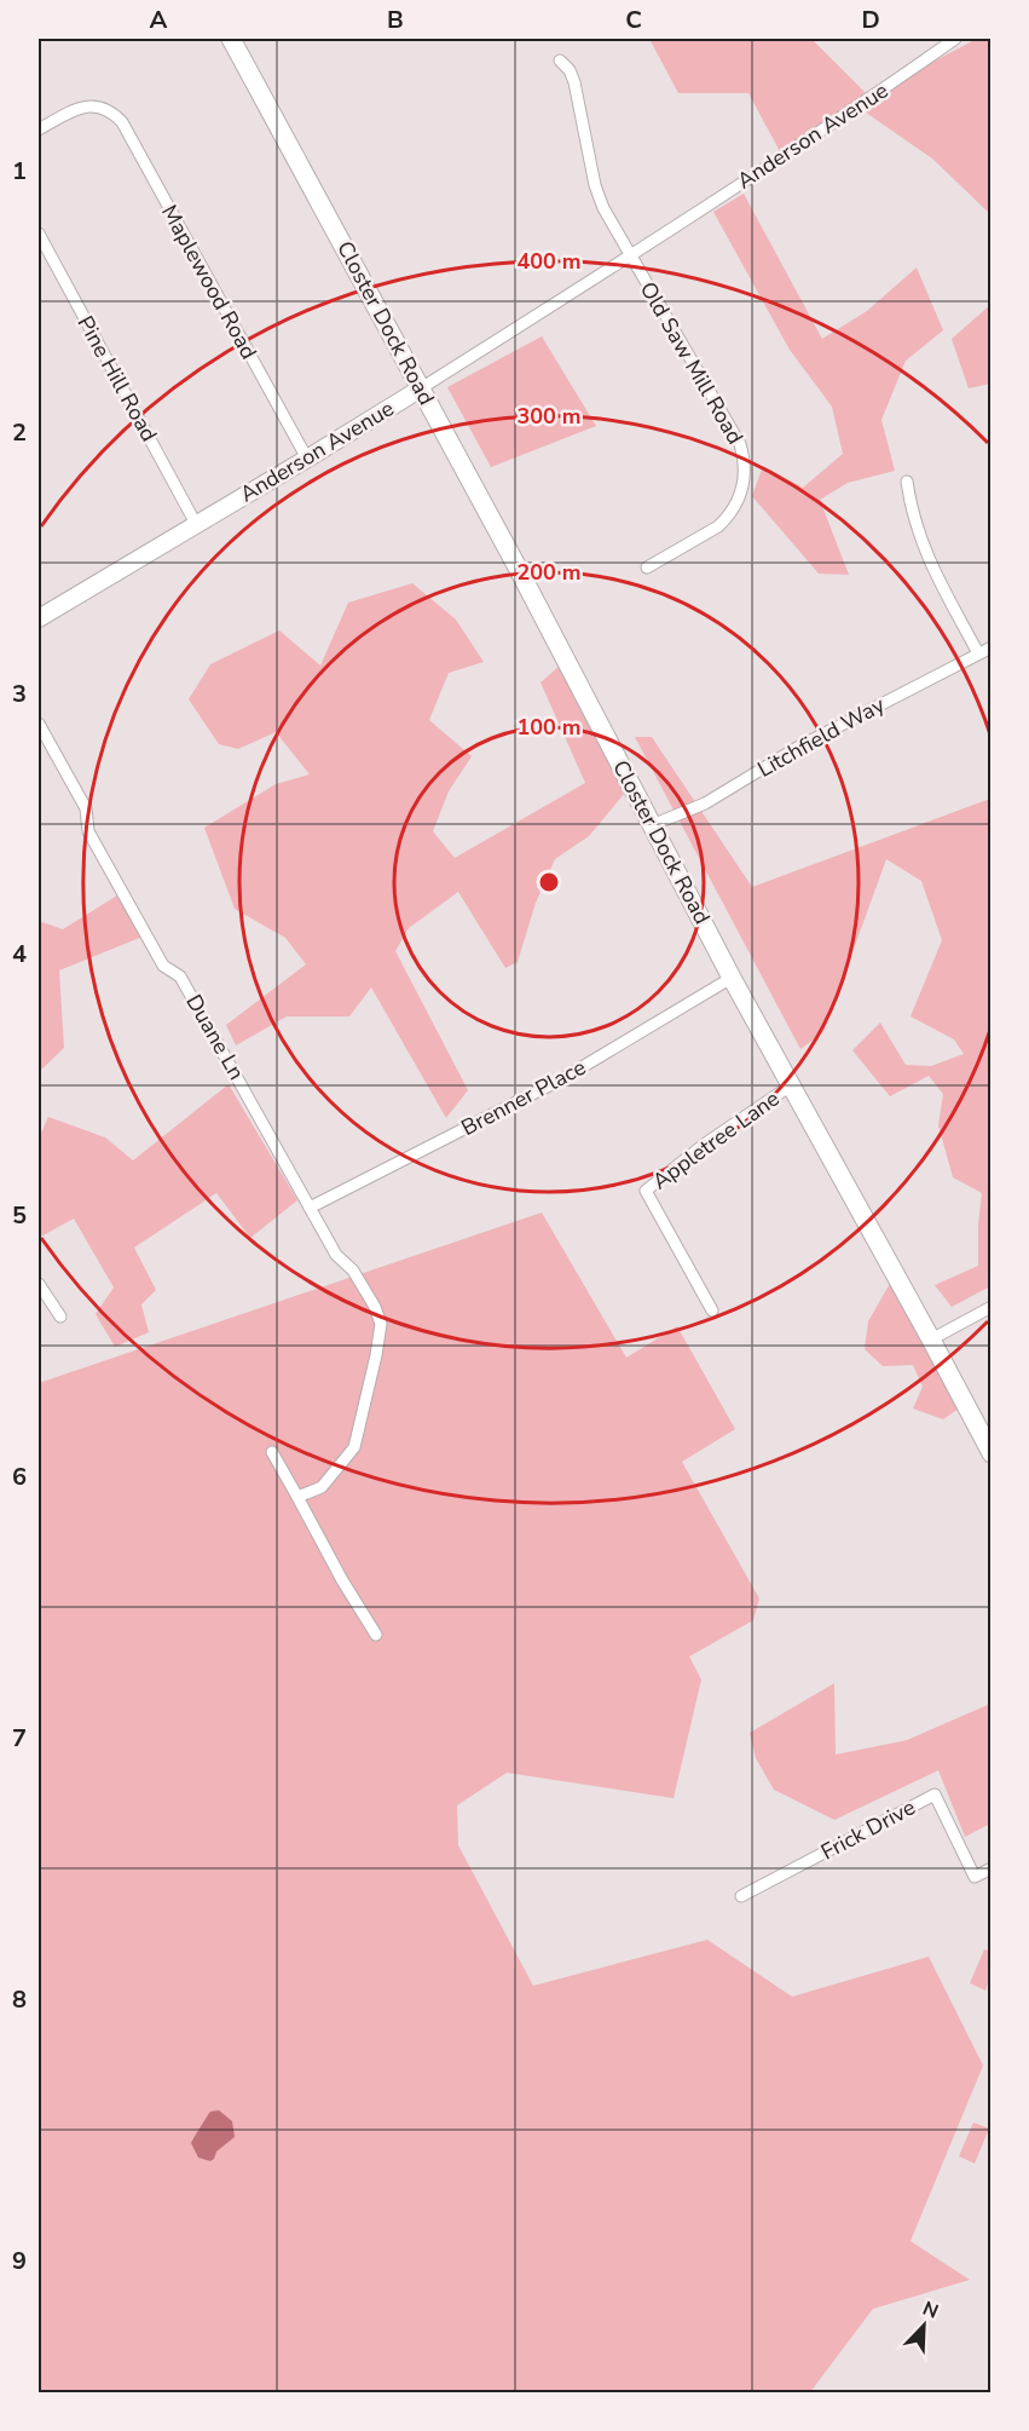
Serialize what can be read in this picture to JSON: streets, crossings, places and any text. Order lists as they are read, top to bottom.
{
  "streets": {
    "main road": ["Anderson Avenue", "Closter Dock Road"],
    "street": [
      "Maplewood Road",
      "Old Saw Mill Road",
      "Pine Hill Road",
      "Litchfield Way",
      "Duane Ln",
      "Brenner Place",
      "Appletree Lane",
      "Frick Drive"
    ]
  },
  "crossings": [
    ["Anderson Avenue", "Maplewood Road"],
    ["Anderson Avenue", "Closter Dock Road"],
    ["Anderson Avenue", "Old Saw Mill Road"],
    ["Anderson Avenue", "Pine Hill Road"],
    ["Closter Dock Road", "Litchfield Way"],
    ["Closter Dock Road", "Brenner Place"],
    ["Closter Dock Road", "Appletree Lane"],
    ["Duane Ln", "Brenner Place"]
  ],
  "north": "top right",
  "grid": {
    "columns": [
      "A",
      "B",
      "C",
      "D"
    ],
    "rows": [
      "1",
      "2",
      "3",
      "4",
      "5",
      "6",
      "7",
      "8",
      "9"
    ]
  },
  "rings": [
    "400 m",
    "300 m",
    "200 m",
    "100 m"
  ]
}
